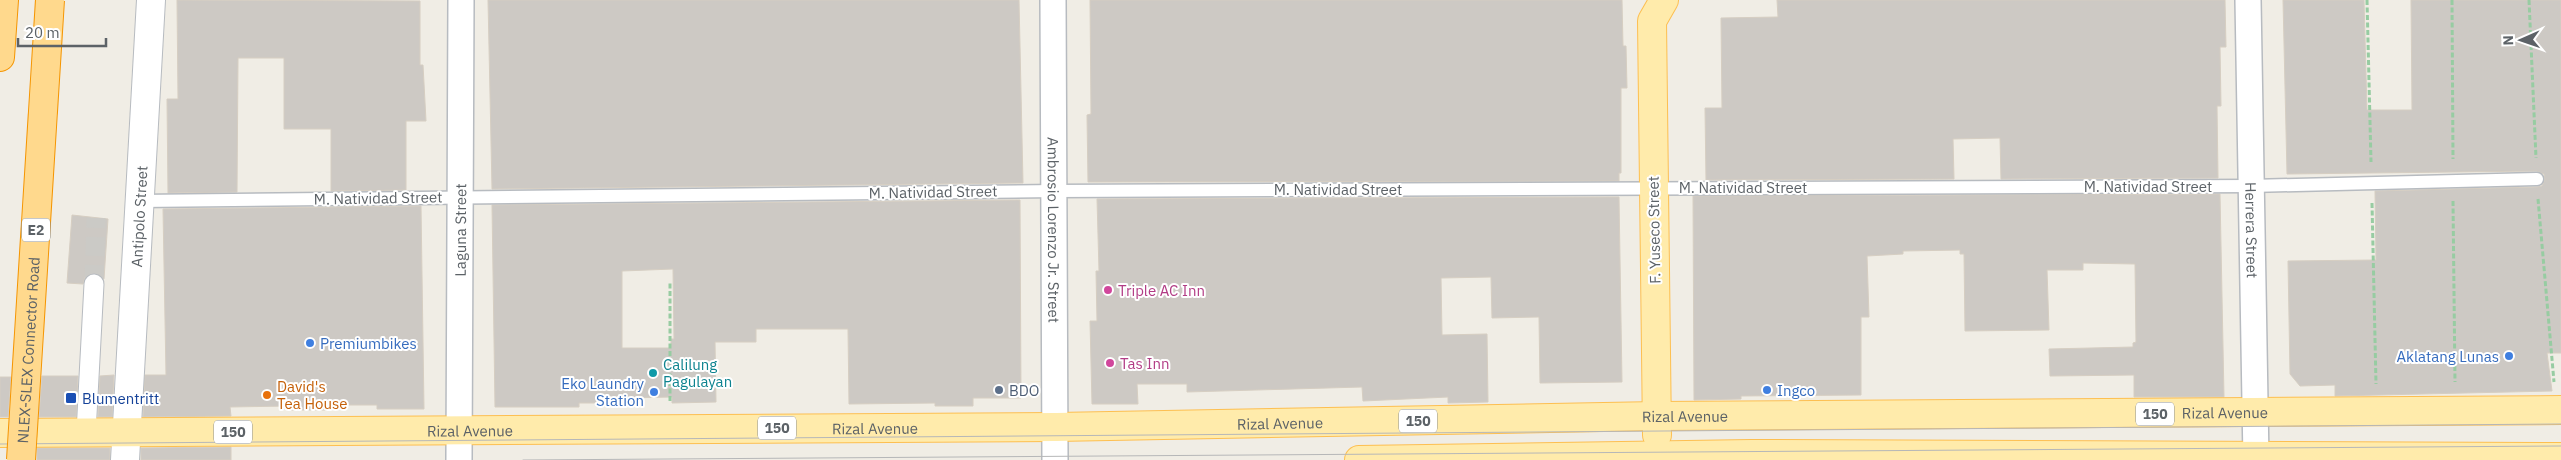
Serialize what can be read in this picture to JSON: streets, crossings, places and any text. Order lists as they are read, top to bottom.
{
  "streets": {
    "highway": ["E2", "NLEX-SLEX Connector Road"],
    "main road": ["F. Yuseco Street", "Rizal Avenue", "150"],
    "street": [
      "Antipolo Street",
      "Laguna Street",
      "Ambrosio Lorenzo Jr. Street",
      "Herrera Street"
    ],
    "lane": ["M. Natividad Street"]
  },
  "crossings": [
    ["M. Natividad Street", "Antipolo Street"],
    ["M. Natividad Street", "Laguna Street"],
    ["M. Natividad Street", "Ambrosio Lorenzo Jr. Street"],
    ["M. Natividad Street", "F. Yuseco Street"],
    ["M. Natividad Street", "Herrera Street"],
    ["Antipolo Street", "Rizal Avenue"],
    ["Laguna Street", "Rizal Avenue"],
    ["Ambrosio Lorenzo Jr. Street", "Rizal Avenue"],
    ["F. Yuseco Street", "Rizal Avenue"],
    ["Herrera Street", "Rizal Avenue"]
  ],
  "places": {
    "other": [
      "Triple AC Inn",
      "Premiumbikes",
      "Aklatang Lunas",
      "Tas Inn",
      "Calilung Pagulayan",
      "BDO",
      "Ingco",
      "Eko Laundry Station",
      "David's Tea House"
    ],
    "transit": ["Blumentritt"]
  },
  "scale_bar": "20 m",
  "north": "left"
}
